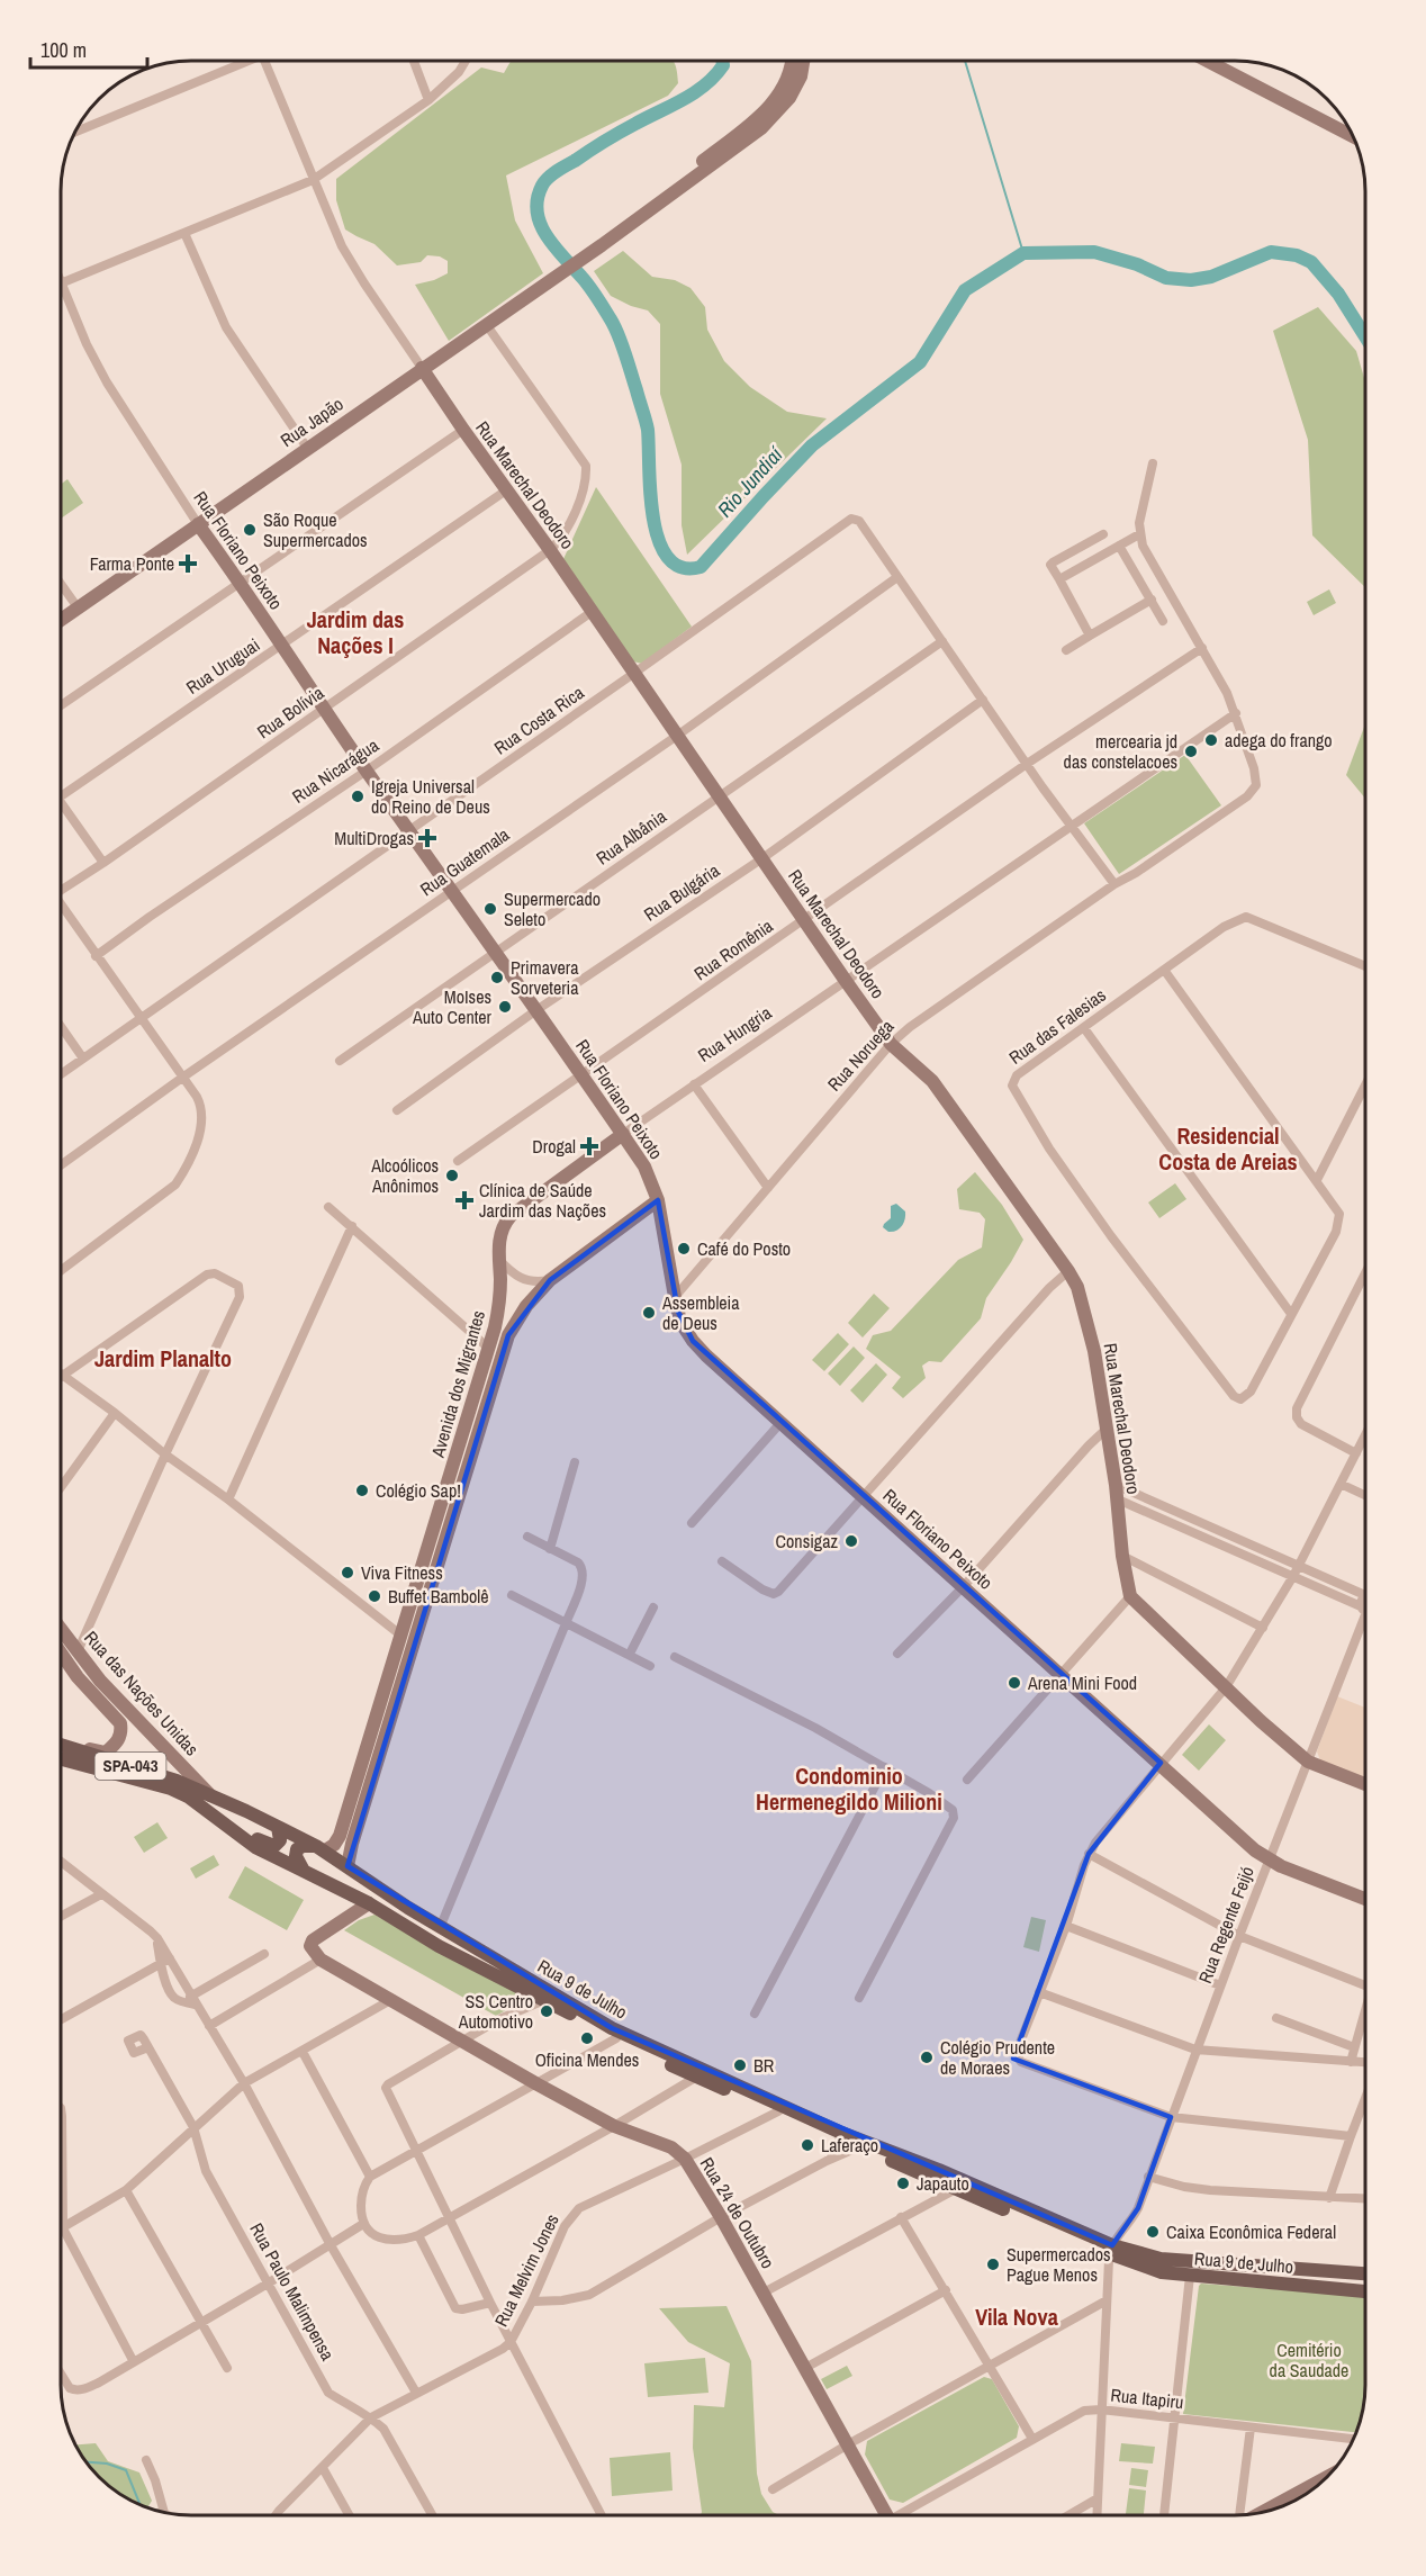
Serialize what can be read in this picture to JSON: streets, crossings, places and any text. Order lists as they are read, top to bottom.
{
  "streets": {
    "main road": ["SPA-043", "Rua 9 de Julho"],
    "street": [
      "Rua Japão",
      "Rua Marechal Deodoro",
      "Rua Floriano Peixoto",
      "Rua Uruguai",
      "Rua Bolívia",
      "Rua Costa Rica",
      "Rua Nicarágua",
      "Rua Albânia",
      "Rua Guatemala",
      "Rua Bulgária",
      "Rua Romênia",
      "Rua das Falesias",
      "Rua Hungria",
      "Rua Noruega",
      "Avenida dos Migrantes",
      "Rua das Nações Unidas",
      "Rua Regente Feijó",
      "Rua 24 de Outubro",
      "Rua Melvim Jones",
      "Rua Paulo Malimpensa",
      "Rua Itapiru"
    ]
  },
  "crossings": [
    ["Rua Japão", "Rua Marechal Deodoro"],
    ["Rua Japão", "Rua Floriano Peixoto"],
    ["Rua Japão", "Rua Bolívia"],
    ["Rua Marechal Deodoro", "Rua Uruguai"],
    ["Rua Marechal Deodoro", "Rua Bolívia"],
    ["Rua Marechal Deodoro", "Rua Costa Rica"],
    ["Rua Marechal Deodoro", "Rua Nicarágua"],
    ["Rua Marechal Deodoro", "Rua Albânia"],
    ["Rua Marechal Deodoro", "Rua Guatemala"],
    ["Rua Marechal Deodoro", "Rua Bulgária"],
    ["Rua Marechal Deodoro", "Rua Romênia"],
    ["Rua Marechal Deodoro", "Rua Hungria"],
    ["Rua Marechal Deodoro", "Rua Noruega"],
    ["Rua Floriano Peixoto", "Rua Uruguai"],
    ["Rua Floriano Peixoto", "Rua Bolívia"],
    ["Rua Floriano Peixoto", "Rua Costa Rica"],
    ["Rua Floriano Peixoto", "Rua Nicarágua"],
    ["Rua Floriano Peixoto", "Rua Albânia"],
    ["Rua Floriano Peixoto", "Rua Guatemala"],
    ["Rua Floriano Peixoto", "Rua Bulgária"],
    ["Rua Floriano Peixoto", "Rua Romênia"],
    ["Rua Floriano Peixoto", "Rua Hungria"],
    ["Rua Floriano Peixoto", "Rua Noruega"],
    ["Rua Floriano Peixoto", "Avenida dos Migrantes"],
    ["Rua Floriano Peixoto", "Rua Regente Feijó"],
    ["Rua Costa Rica", "Rua Guatemala"],
    ["Rua Hungria", "Rua Noruega"],
    ["Rua Hungria", "Avenida dos Migrantes"],
    ["Avenida dos Migrantes", "Rua 9 de Julho"],
    ["Rua das Nações Unidas", "Rua 9 de Julho"],
    ["Rua Regente Feijó", "Rua 9 de Julho"],
    ["Rua 9 de Julho", "Rua Melvim Jones"],
    ["Rua 24 de Outubro", "Rua Melvim Jones"],
    ["Rua Melvim Jones", "Rua Paulo Malimpensa"]
  ],
  "districts": [
    "Jardim das Nações I",
    "Residencial Costa de Areias",
    "Jardim Planalto",
    "Condominio Hermenegildo Milioni",
    "Vila Nova"
  ],
  "water": ["Rio Jundiaí"],
  "parks": ["Cemitério da Saudade"],
  "places": {
    "other": [
      "São Roque Supermercados",
      "adega do frango",
      "mercearia jd das constelacoes",
      "Igreja Universal do Reino de Deus",
      "Supermercado Seleto",
      "Primavera Sorveteria",
      "MoIses Auto Center",
      "Alcoólicos Anônimos",
      "Café do Posto",
      "Assembleia de Deus",
      "Colégio Sap!",
      "Consigaz",
      "Viva Fitness",
      "Buffet Bambolê",
      "Arena Mini Food",
      "SS Centro Automotivo",
      "Oficina Mendes",
      "Colégio Prudente de Moraes",
      "BR",
      "Laferaço",
      "Japauto",
      "Caixa Econômica Federal",
      "Supermercados Pague Menos"
    ],
    "health": [
      "Farma Ponte",
      "MultiDrogas",
      "Drogal",
      "Clínica de Saúde Jardim das Nações"
    ]
  },
  "scale_bar": "100 m"
}
